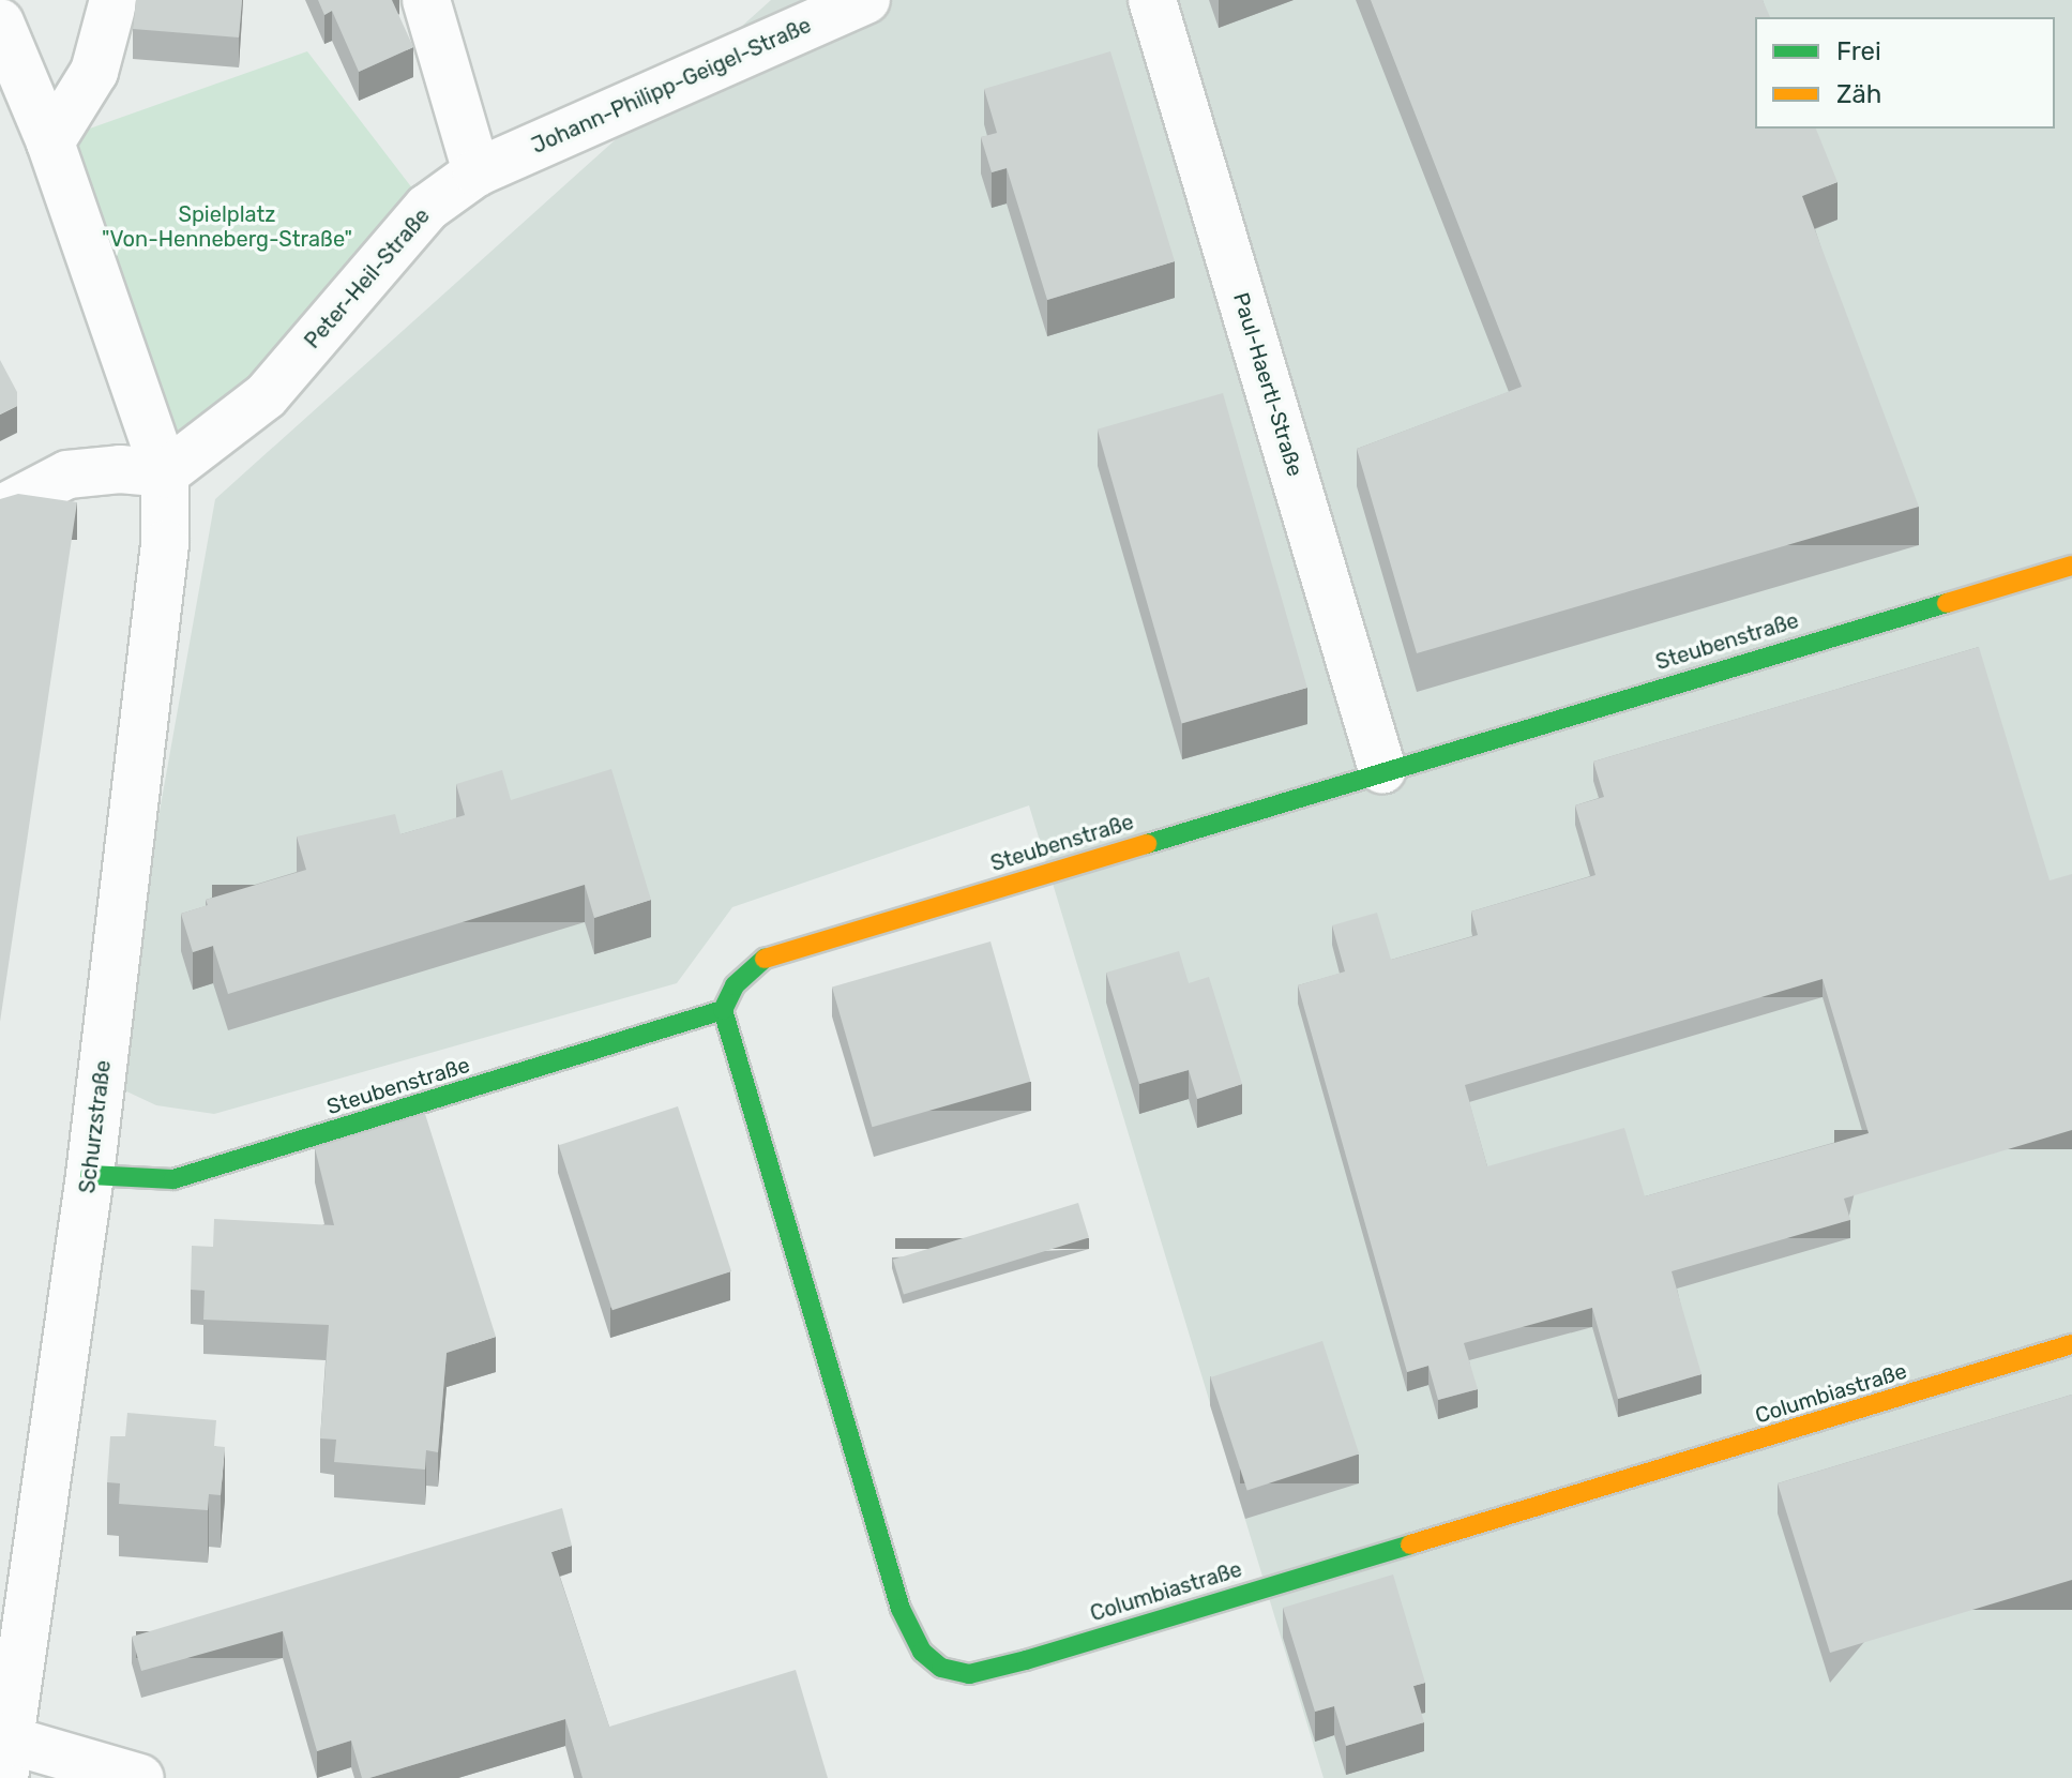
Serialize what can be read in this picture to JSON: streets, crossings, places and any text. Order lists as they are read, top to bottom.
{
  "streets": {
    "street": [
      "Johann-Philipp-Geigel-Straße",
      "Peter-Heil-Straße",
      "Paul-Haertl-Straße",
      "Steubenstraße",
      "Schurzstraße",
      "Columbiastraße"
    ]
  },
  "crossings": [
    ["Johann-Philipp-Geigel-Straße", "Peter-Heil-Straße"],
    ["Peter-Heil-Straße", "Schurzstraße"],
    ["Paul-Haertl-Straße", "Steubenstraße"],
    ["Steubenstraße", "Schurzstraße"],
    ["Steubenstraße", "Columbiastraße"]
  ],
  "parks": ["Spielplatz \"Von-Henneberg-Straße\""],
  "legend": ["Frei", "Zäh"]
}
